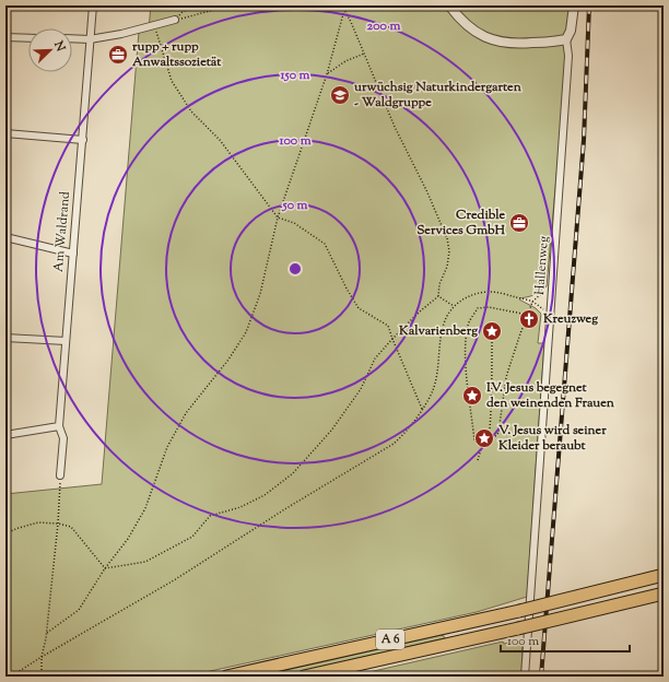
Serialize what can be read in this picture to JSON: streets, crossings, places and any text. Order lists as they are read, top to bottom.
{
  "streets": {
    "highway": ["A 6"],
    "street": ["Am Waldrand", "Hallenweg"]
  },
  "places": {
    "office": ["rupp + rupp Anwaltssozietät", "Credible Services GmbH"],
    "school or university": ["urwüchsig Naturkindergarten - Waldgruppe"],
    "church": ["Kreuzweg"],
    "place": ["Kalvarienberg", "IV. Jesus begegnet den weinenden Frauen", "V. Jesus wird seiner Kleider beraubt"]
  },
  "scale_bar": "100 m",
  "north": "top right",
  "rings": [
    "200 m",
    "150 m",
    "100 m",
    "50 m"
  ]
}
